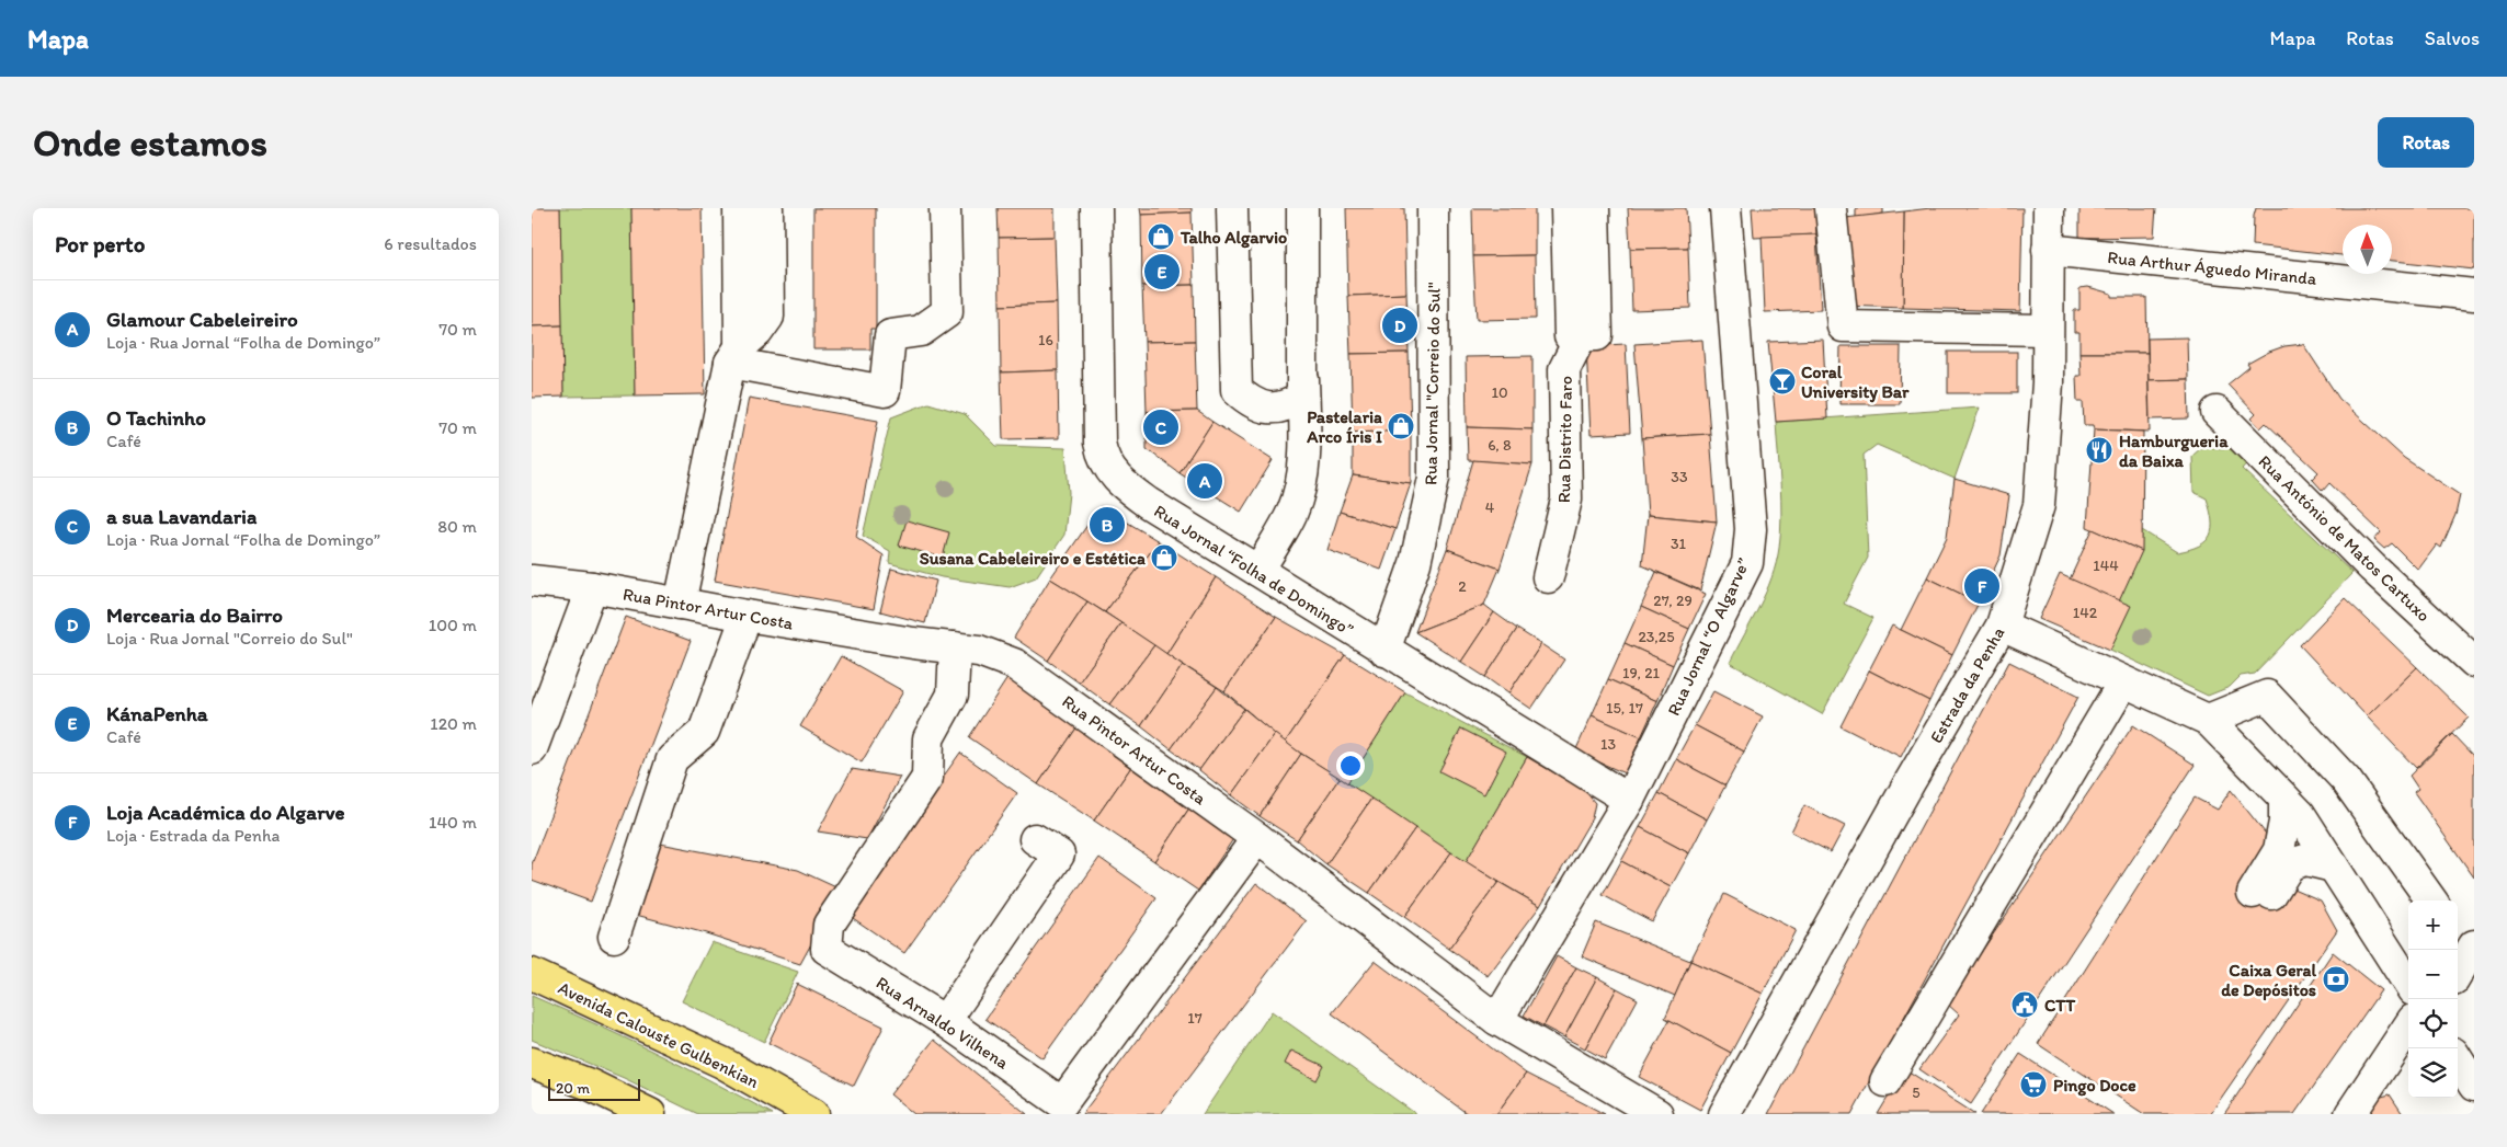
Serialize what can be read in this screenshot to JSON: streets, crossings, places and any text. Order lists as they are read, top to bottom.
{
  "streets": {
    "main road": ["Avenida Calouste Gulbenkian"],
    "street": [
      "Rua Arthur Águedo Miranda",
      "Rua Jornal \"Correio do Sul\"",
      "Rua Distrito Faro",
      "Rua António de Matos Cartuxo",
      "Rua Jornal “Folha de Domingo”",
      "Rua Pintor Artur Costa",
      "Rua Jornal “O Algarve”",
      "Estrada da Penha",
      "Rua Arnaldo Vilhena"
    ]
  },
  "crossings": [
    ["Rua Arthur Águedo Miranda", "Estrada da Penha"],
    ["Rua Jornal \"Correio do Sul\"", "Rua Jornal “Folha de Domingo”"],
    ["Rua Jornal “Folha de Domingo”", "Rua Jornal “O Algarve”"],
    ["Rua Pintor Artur Costa", "Rua Jornal “O Algarve”"],
    ["Rua Pintor Artur Costa", "Rua Arnaldo Vilhena"]
  ],
  "places": {
    "shop": ["Talho Algarvio", "Pastelaria Arco Íris I", "Susana Cabeleireiro e Estética"],
    "bar": ["Coral University Bar"],
    "restaurant": ["Hamburgueria da Baixa"],
    "bank": ["Caixa Geral de Depósitos"],
    "public building": ["CTT"],
    "supermarket": ["Pingo Doce"]
  },
  "house_numbers": [
    "16",
    "10",
    "6, 8",
    "33",
    "4",
    "31",
    "144",
    "2",
    "27, 29",
    "142",
    "23,25",
    "19, 21",
    "15, 17",
    "13",
    "17",
    "5"
  ],
  "scale_bar": "20 m",
  "north": "top",
  "page": {
    "header": "Mapa",
    "nav": ["Mapa", "Rotas", "Salvos"],
    "buttons": "Rotas",
    "title": "Onde estamos",
    "heading": ["Por perto", "6 resultados"],
    "pins": [
      "E",
      "D",
      "C",
      "A",
      "B",
      "F"
    ],
    "list": [
      {
        "mark": "A",
        "name": "Glamour Cabeleireiro",
        "note": "Loja · Rua Jornal “Folha de Domingo”",
        "value": "70 m"
      },
      {
        "mark": "B",
        "name": "O Tachinho",
        "note": "Café",
        "value": "70 m"
      },
      {
        "mark": "C",
        "name": "a sua Lavandaria",
        "note": "Loja · Rua Jornal “Folha de Domingo”",
        "value": "80 m"
      },
      {
        "mark": "D",
        "name": "Mercearia do Bairro",
        "note": "Loja · Rua Jornal \"Correio do Sul\"",
        "value": "100 m"
      },
      {
        "mark": "E",
        "name": "KánaPenha",
        "note": "Café",
        "value": "120 m"
      },
      {
        "mark": "F",
        "name": "Loja Académica do Algarve",
        "note": "Loja · Estrada da Penha",
        "value": "140 m"
      }
    ],
    "map_buttons": ["+", "−"],
    "scale": "20 m"
  }
}
